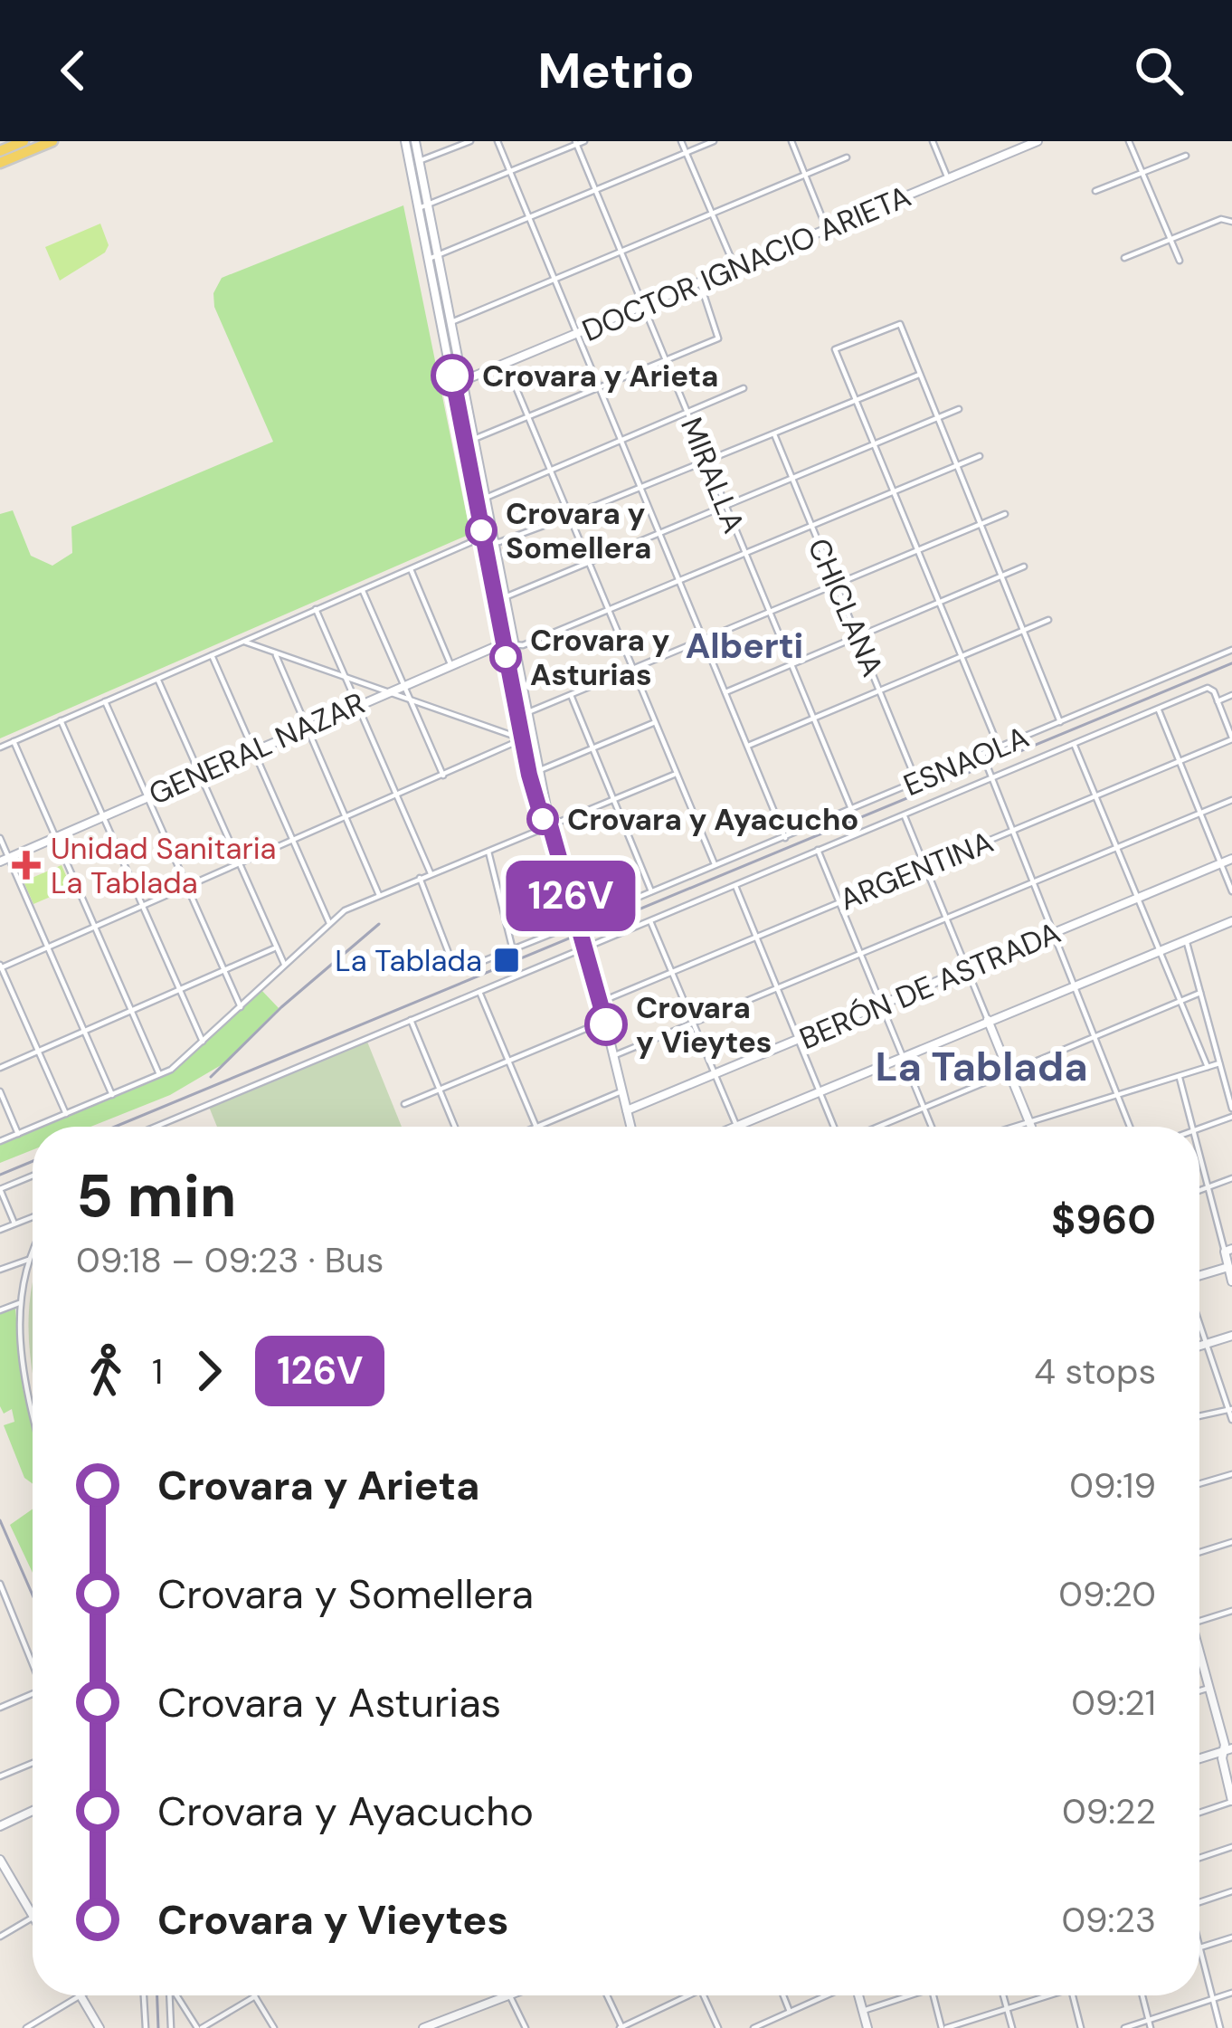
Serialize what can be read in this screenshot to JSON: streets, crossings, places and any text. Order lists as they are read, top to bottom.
{
  "streets": {
    "street": [
      "DOCTOR IGNACIO ARIETA",
      "MIRALLA",
      "CHICLANA",
      "GENERAL NAZAR",
      "ESNAOLA",
      "ARGENTINA",
      "BERÓN DE ASTRADA"
    ]
  },
  "crossings": [
    ["DOCTOR IGNACIO ARIETA", "MIRALLA"],
    ["MIRALLA", "ESNAOLA"],
    ["CHICLANA", "ESNAOLA"]
  ],
  "districts": ["Alberti", "La Tablada"],
  "places": {
    "other": [
      "Crovara y Arieta",
      "Crovara y Somellera",
      "Crovara y Asturias",
      "Crovara y Ayacucho",
      "Crovara y Vieytes"
    ],
    "health": ["Unidad Sanitaria La Tablada"],
    "transit": ["La Tablada"]
  },
  "lines": ["bus line 126V"],
  "page": {
    "header": "Metrio",
    "on_map": "126V",
    "heading": ["5 min", "09:18 – 09:23 · Bus", "$960"],
    "legs": ["1", "126V", "4 stops"],
    "list": [
      {
        "name": "Crovara y Arieta",
        "value": "09:19"
      },
      {
        "name": "Crovara y Somellera",
        "value": "09:20"
      },
      {
        "name": "Crovara y Asturias",
        "value": "09:21"
      },
      {
        "name": "Crovara y Ayacucho",
        "value": "09:22"
      },
      {
        "name": "Crovara y Vieytes",
        "value": "09:23"
      }
    ]
  }
}
